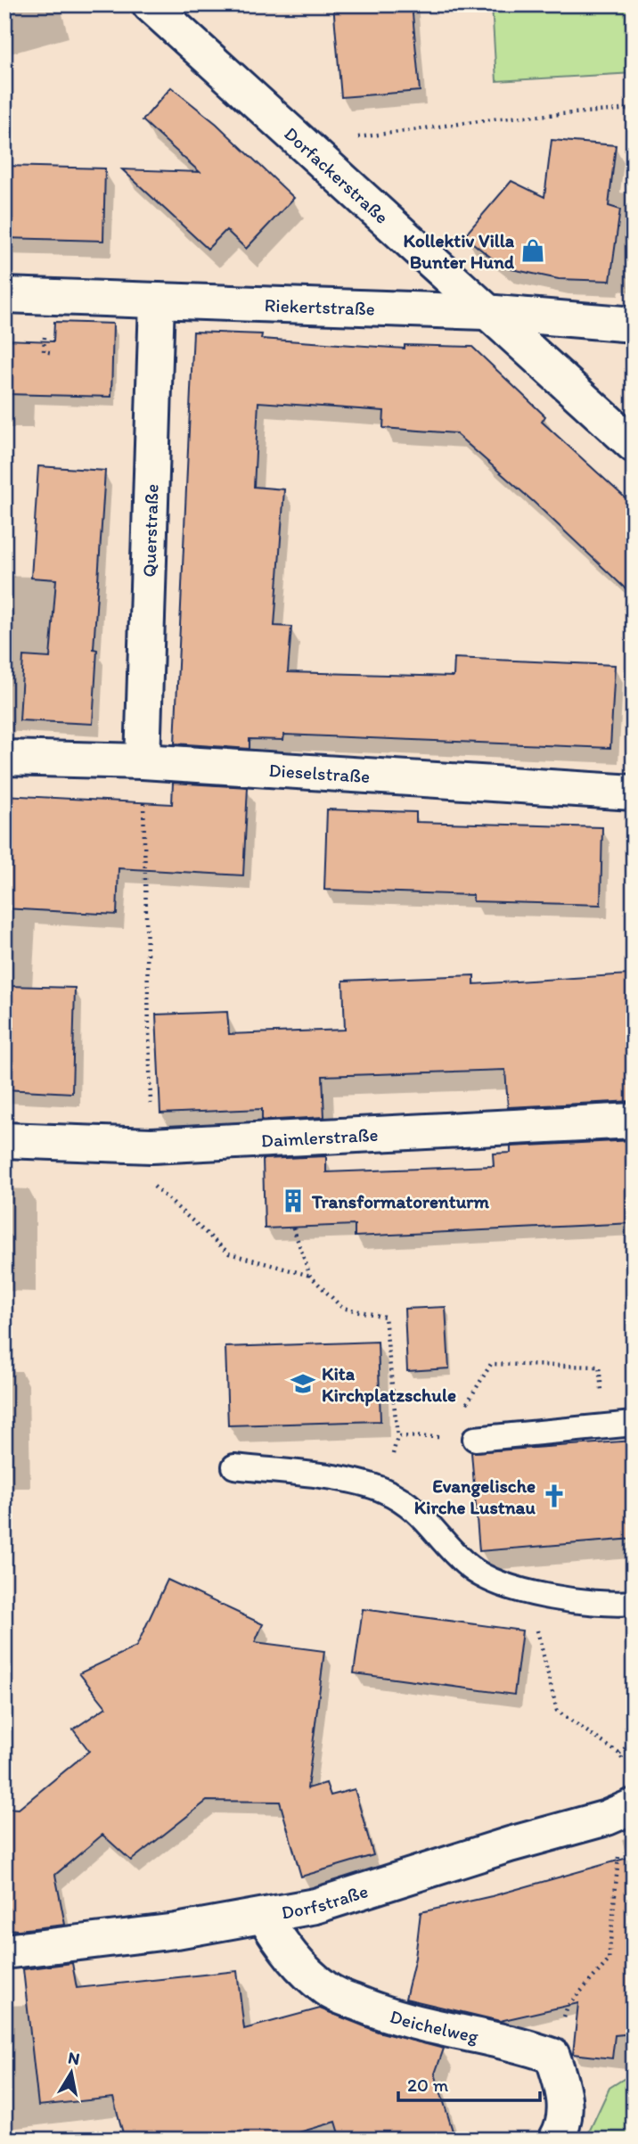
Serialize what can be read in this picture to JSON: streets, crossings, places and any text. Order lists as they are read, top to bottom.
{
  "streets": {
    "street": [
      "Dorfackerstraße",
      "Riekertstraße",
      "Querstraße",
      "Dieselstraße",
      "Daimlerstraße",
      "Dorfstraße",
      "Deichelweg"
    ]
  },
  "crossings": [
    ["Dorfackerstraße", "Riekertstraße"],
    ["Riekertstraße", "Querstraße"],
    ["Querstraße", "Dieselstraße"],
    ["Dorfstraße", "Deichelweg"]
  ],
  "places": {
    "shop": ["Kollektiv Villa Bunter Hund"],
    "building": ["Transformatorenturm"],
    "school or university": ["Kita Kirchplatzschule"],
    "church": ["Evangelische Kirche Lustnau"]
  },
  "scale_bar": "20 m",
  "north": "top"
}
